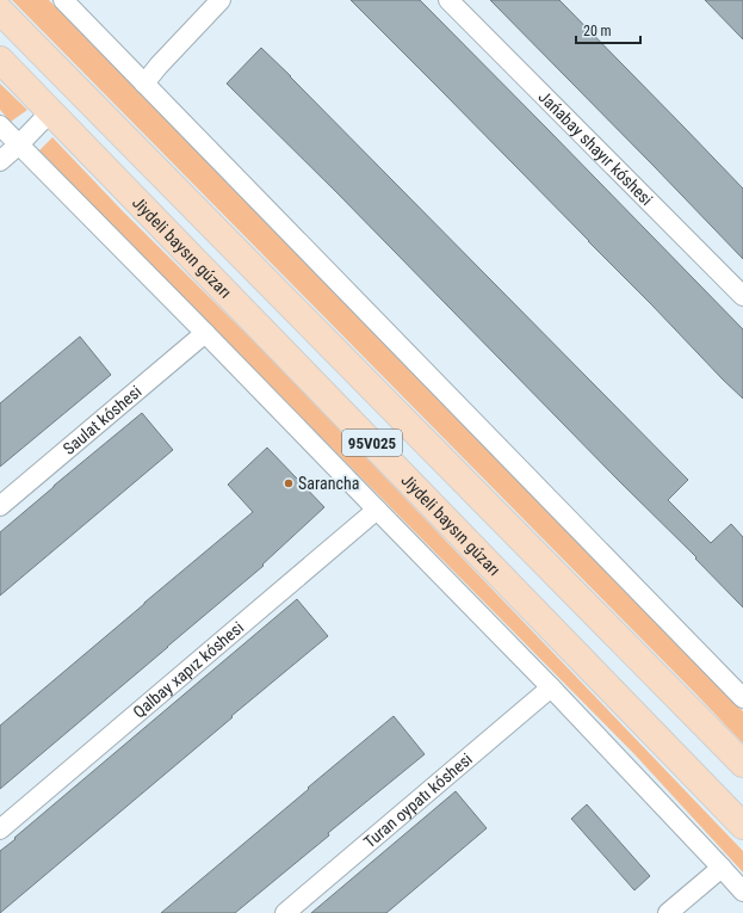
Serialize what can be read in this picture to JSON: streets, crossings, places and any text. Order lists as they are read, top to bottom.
{
  "streets": {
    "main road": ["Jiydeli baysın gúzarı", "95V025"],
    "street": [
      "Jańabay shayır kóshesi",
      "Saulat kóshesi",
      "Qalbay xapız kóshesi",
      "Turan oypatı kóshesi"
    ]
  },
  "places": ["Sarancha"],
  "scale_bar": "20 m"
}
